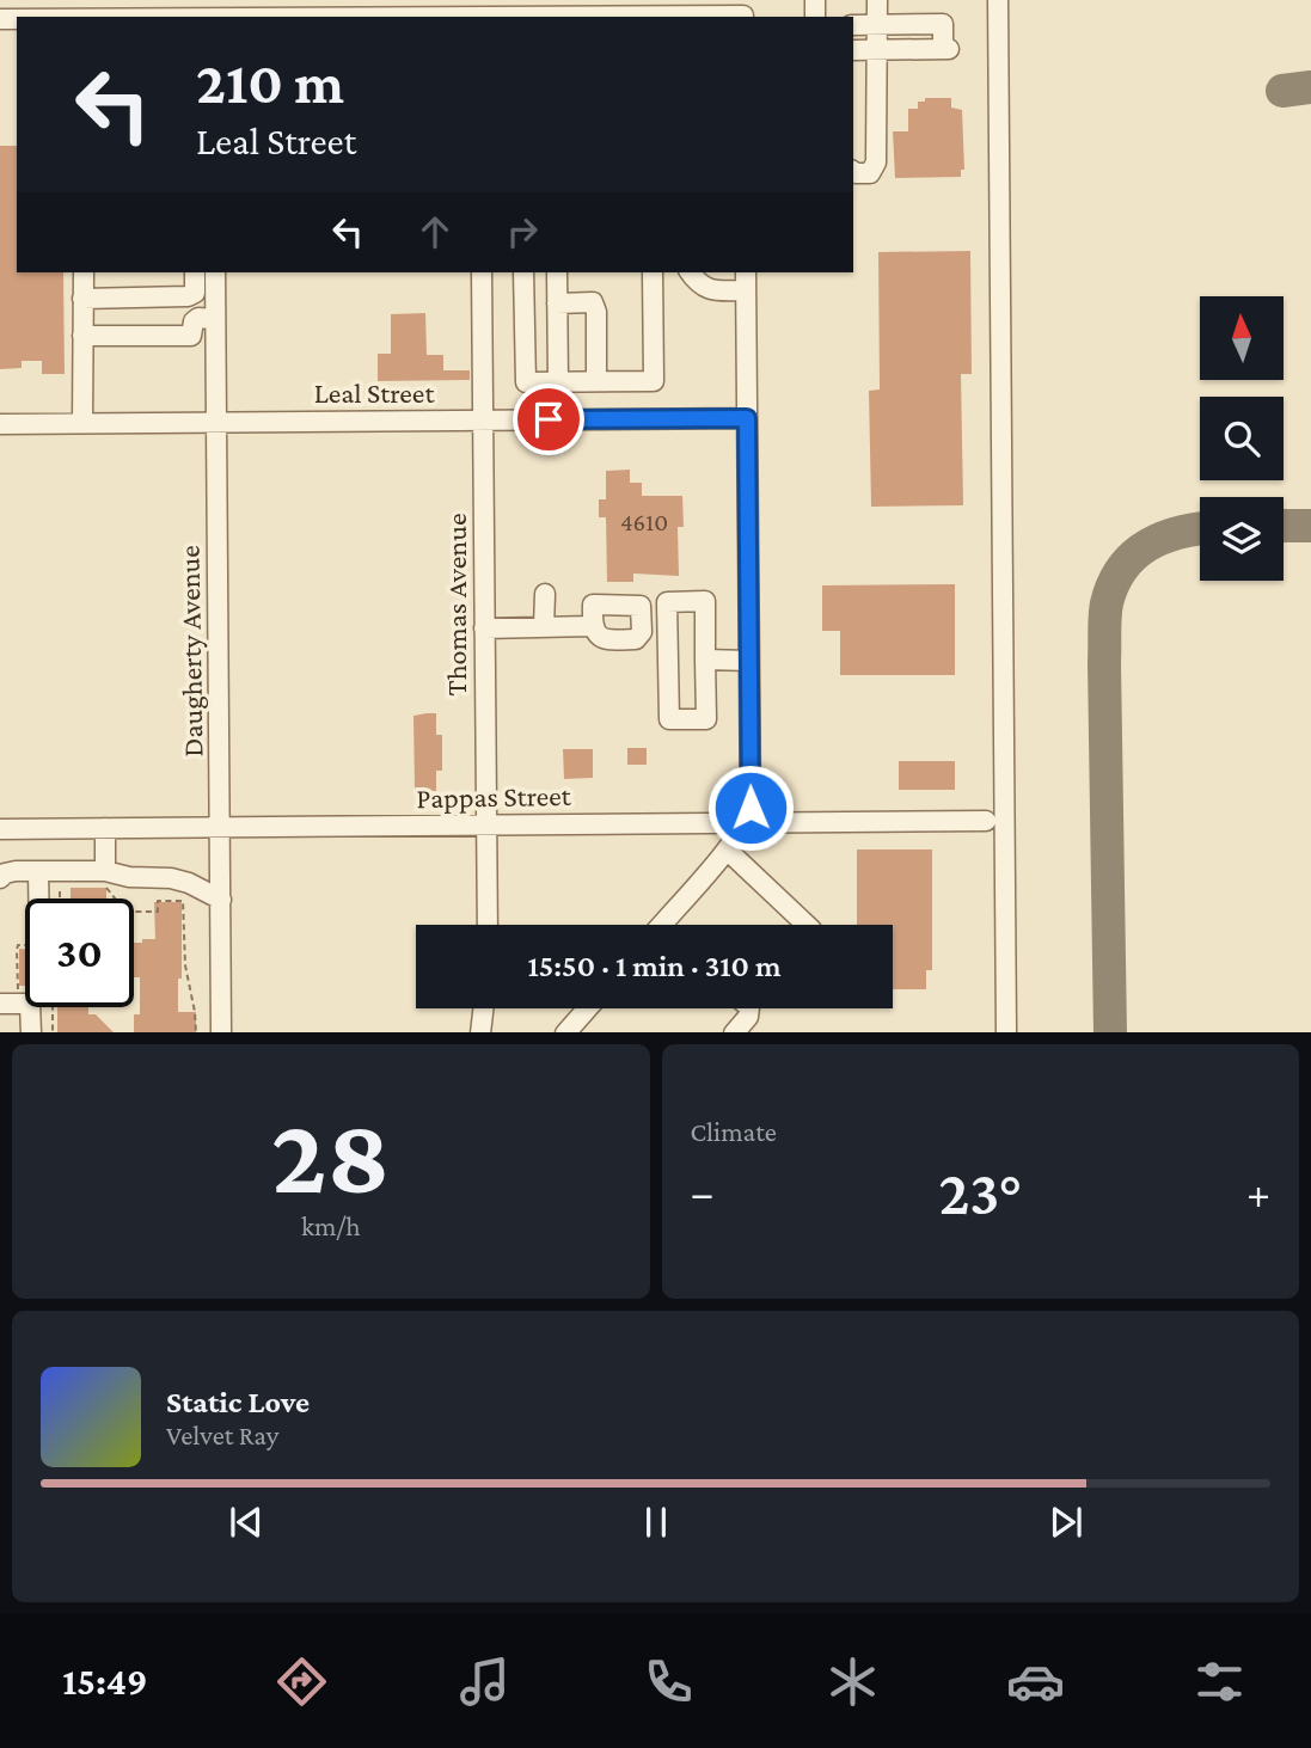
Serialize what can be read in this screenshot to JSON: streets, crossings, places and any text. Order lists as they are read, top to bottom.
{
  "streets": {
    "street": [
      "Leal Street",
      "Thomas Avenue",
      "Daugherty Avenue",
      "Pappas Street"
    ]
  },
  "crossings": [
    ["Leal Street", "Thomas Avenue"],
    ["Leal Street", "Daugherty Avenue"],
    ["Thomas Avenue", "Pappas Street"],
    ["Daugherty Avenue", "Pappas Street"]
  ],
  "house_numbers": ["4610"],
  "north": "top",
  "page": {
    "turn": ["210 m", "Leal Street"],
    "limit": "30",
    "trip": "15:50 · 1 min · 310 m",
    "tile": [
      ["28", "km/h"],
      "Climate"
    ],
    "heat": ["−", "23°", "+"],
    "song": ["Static Love", "Velvet Ray"],
    "tabs": "15:49"
  }
}
